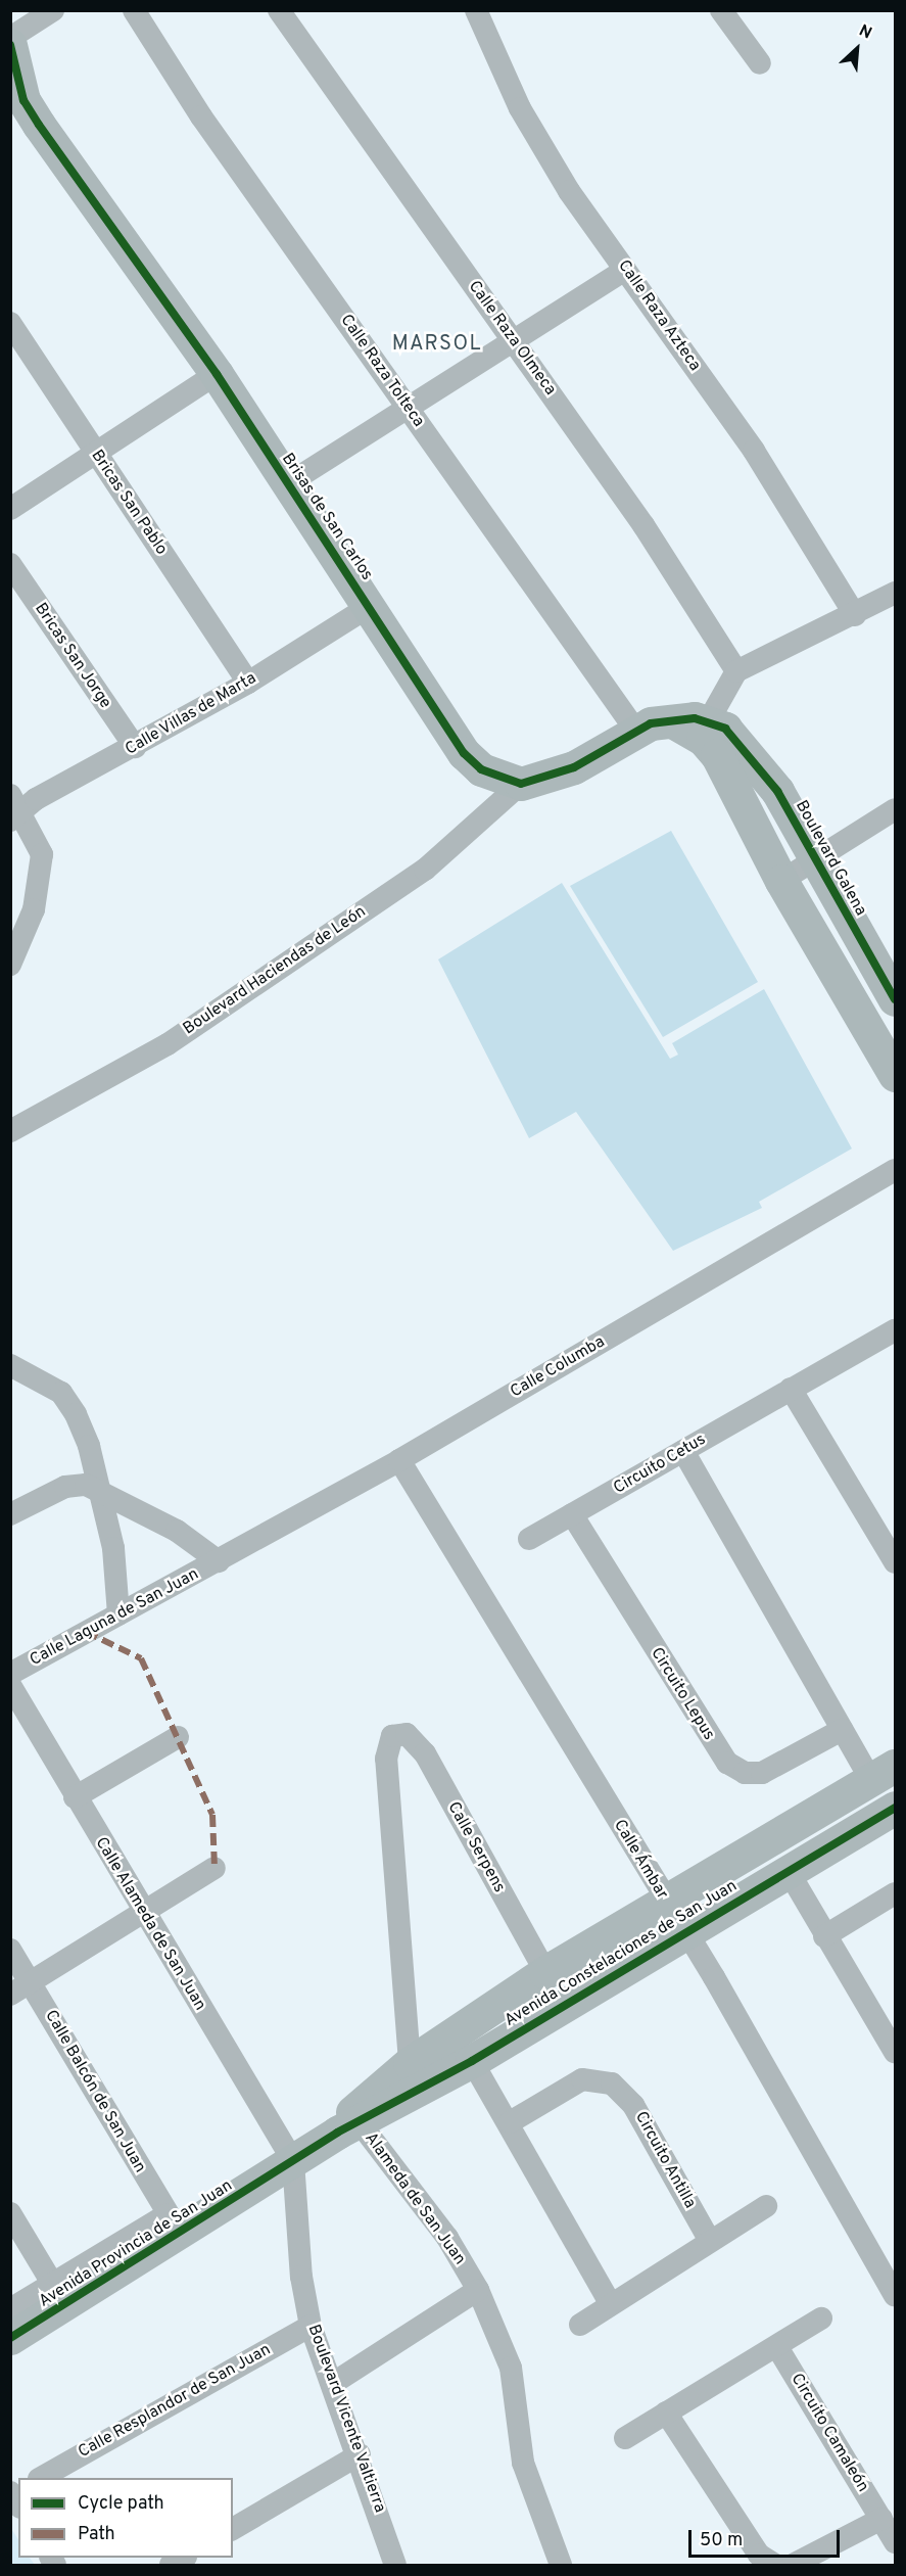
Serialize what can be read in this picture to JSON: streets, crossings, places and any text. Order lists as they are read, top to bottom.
{
  "streets": {
    "street": [
      "Calle Raza Azteca",
      "Calle Raza Olmeca",
      "Calle Raza Tolteca",
      "Bricas San Pablo",
      "Brisas de San Carlos",
      "Bricas San Jorge",
      "Calle Villas de Marta",
      "Boulevard Galena",
      "Boulevard Haciendas de León",
      "Calle Columba",
      "Circuito Cetus",
      "Calle Laguna de San Juan",
      "Circuito Lepus",
      "Calle Serpens",
      "Calle Ámbar",
      "Calle Alameda de San Juan",
      "Avenida Constelaciones de San Juan",
      "Calle Balcón de San Juan",
      "Circuito Antilla",
      "Alameda de San Juan",
      "Avenida Provincia de San Juan",
      "Calle Resplandor de San Juan",
      "Boulevard Vicente Valtierra",
      "Circuito Camaleón"
    ]
  },
  "crossings": [
    ["Bricas San Pablo", "Calle Villas de Marta"],
    ["Brisas de San Carlos", "Calle Villas de Marta"],
    ["Brisas de San Carlos", "Boulevard Haciendas de León"],
    ["Bricas San Jorge", "Calle Villas de Marta"],
    ["Calle Columba", "Calle Laguna de San Juan"],
    ["Calle Columba", "Calle Ámbar"],
    ["Circuito Cetus", "Circuito Lepus"],
    ["Calle Serpens", "Avenida Constelaciones de San Juan"],
    ["Calle Ámbar", "Avenida Constelaciones de San Juan"],
    ["Calle Alameda de San Juan", "Avenida Provincia de San Juan"],
    ["Calle Alameda de San Juan", "Boulevard Vicente Valtierra"],
    ["Avenida Constelaciones de San Juan", "Alameda de San Juan"],
    ["Avenida Constelaciones de San Juan", "Avenida Provincia de San Juan"],
    ["Calle Balcón de San Juan", "Avenida Provincia de San Juan"],
    ["Alameda de San Juan", "Avenida Provincia de San Juan"],
    ["Avenida Provincia de San Juan", "Boulevard Vicente Valtierra"],
    ["Calle Resplandor de San Juan", "Boulevard Vicente Valtierra"]
  ],
  "districts": ["MARSOL"],
  "legend": ["Cycle path", "Path"],
  "scale_bar": "50 m",
  "north": "top right"
}
